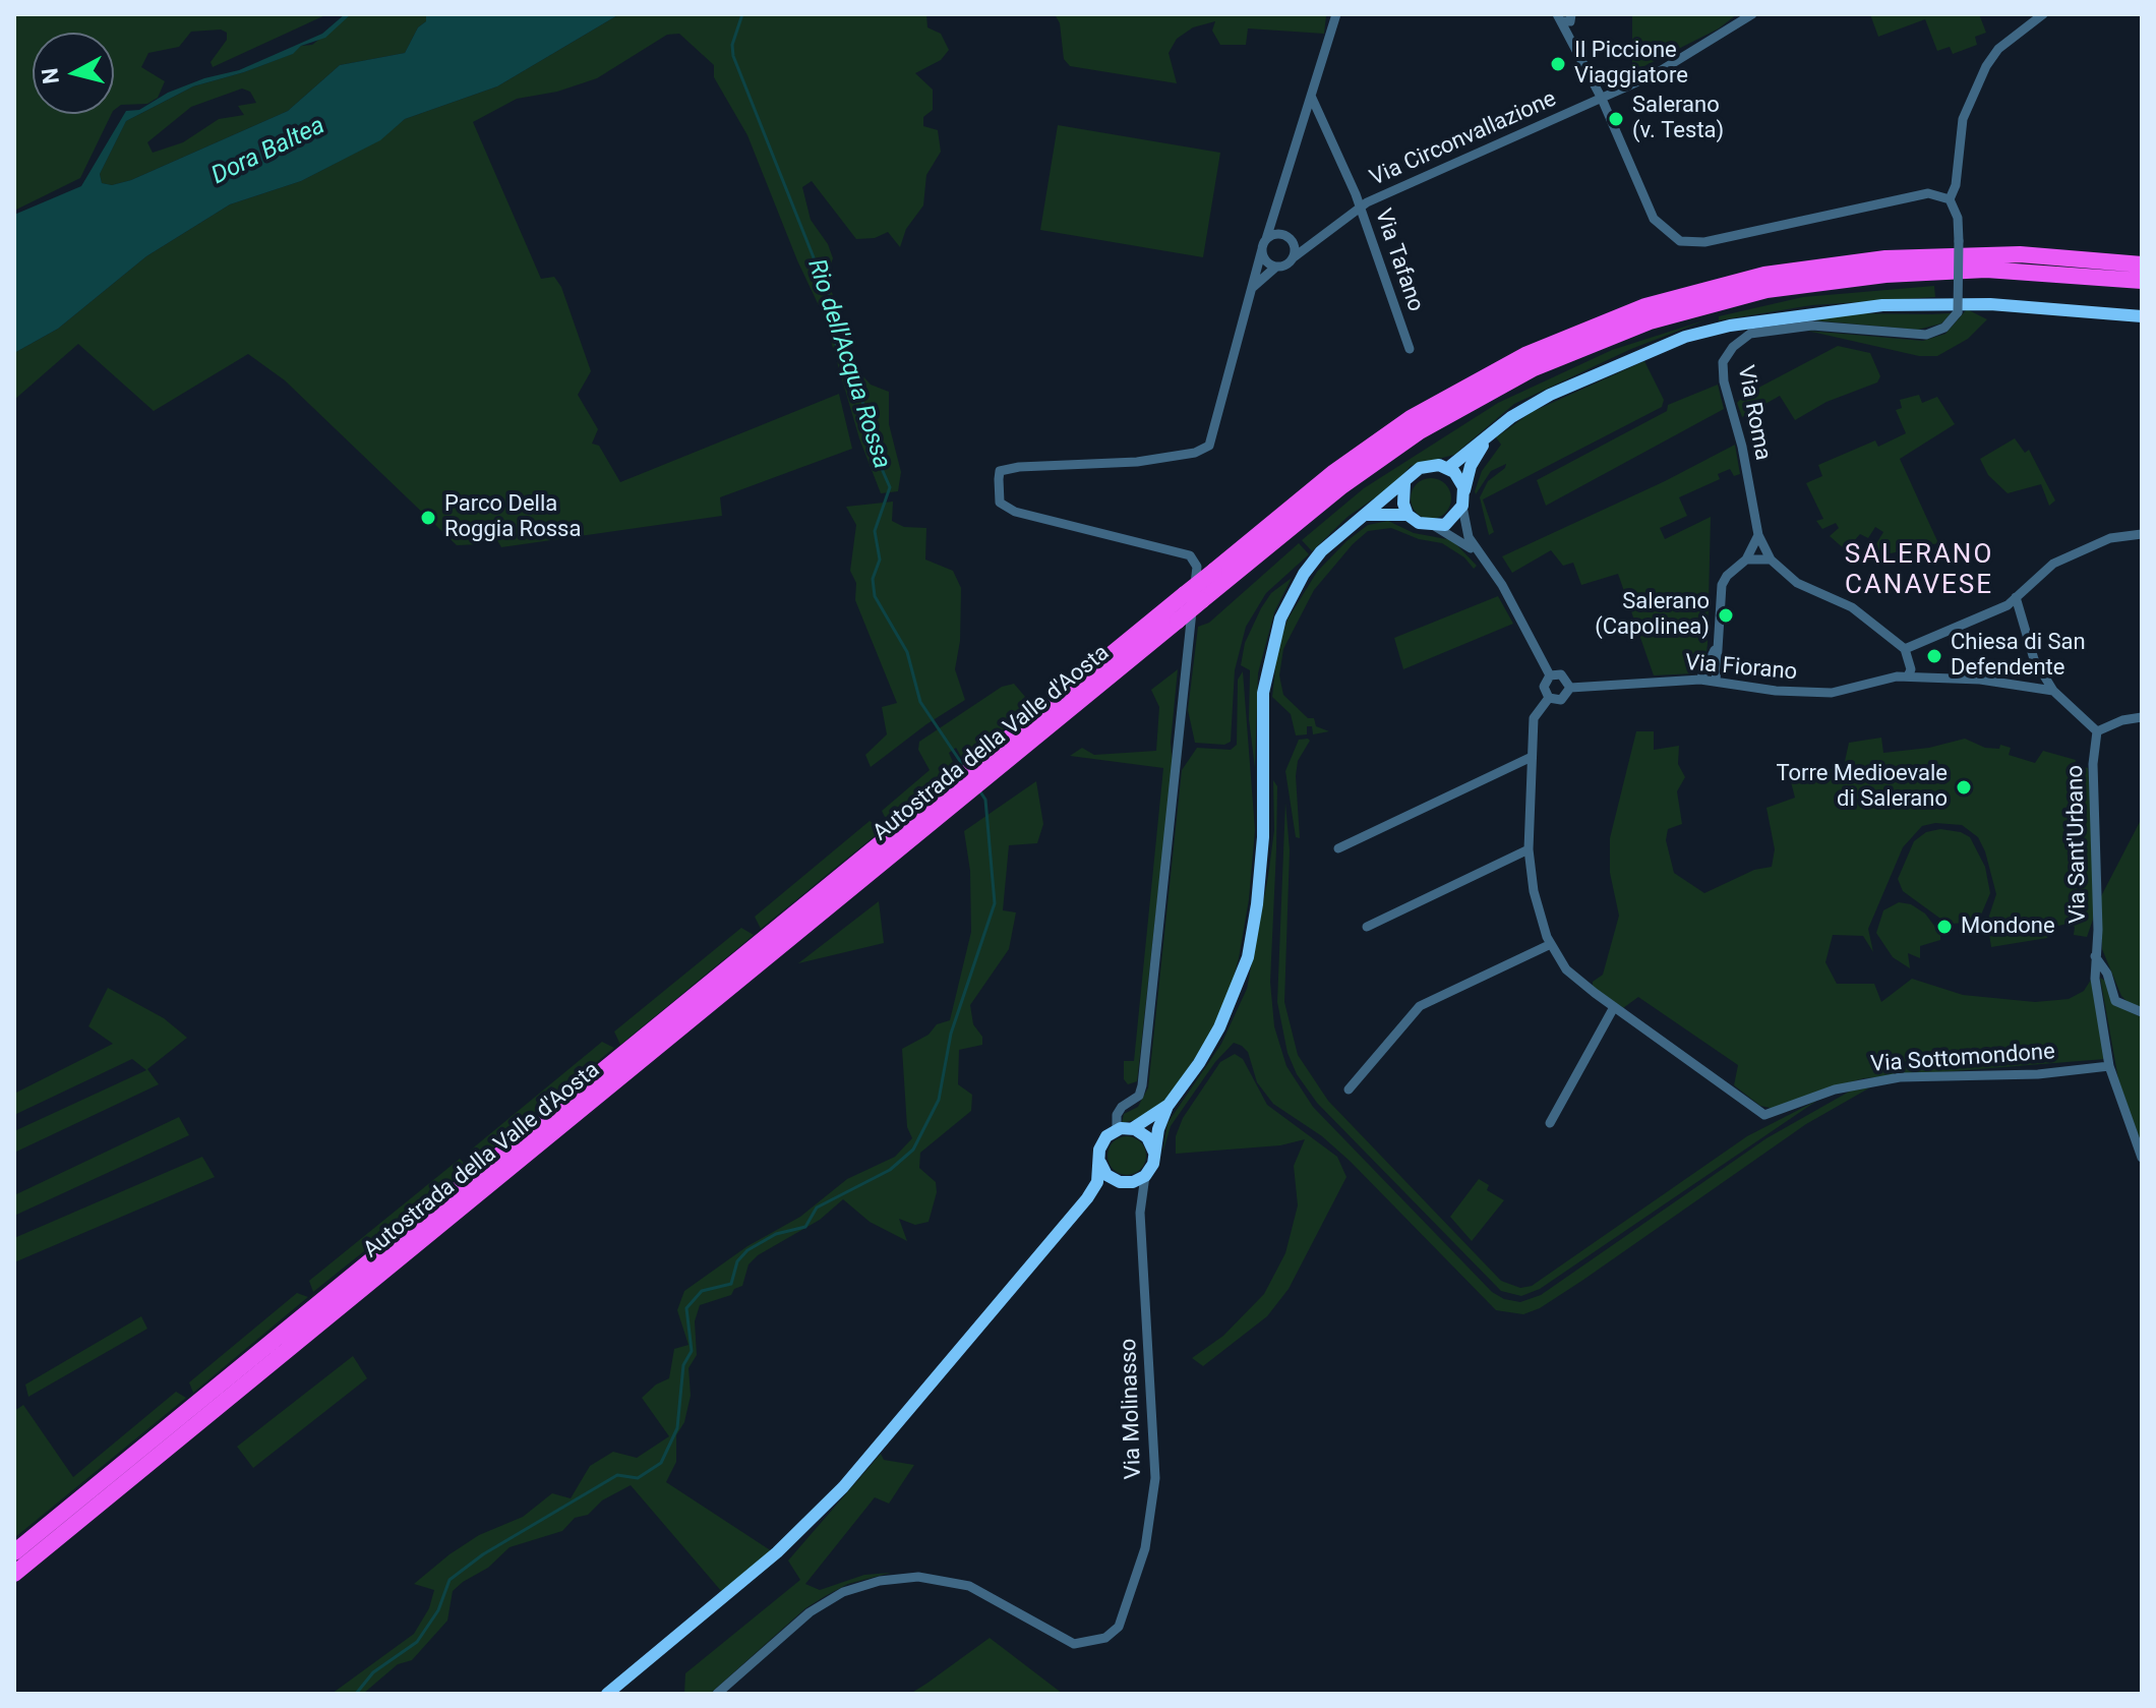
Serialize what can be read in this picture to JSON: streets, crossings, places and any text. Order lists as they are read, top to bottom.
{
  "streets": {
    "highway": ["Autostrada della Valle d'Aosta"],
    "street": [
      "Via Circonvallazione",
      "Via Tafano",
      "Via Roma",
      "Via Fiorano",
      "Via Sant'Urbano",
      "Via Sottomondone",
      "Via Molinasso"
    ]
  },
  "crossings": [
    ["Via Circonvallazione", "Via Tafano"],
    ["Via Fiorano", "Via Sottomondone"],
    ["Via Sant'Urbano", "Via Sottomondone"]
  ],
  "districts": ["SALERANO CANAVESE"],
  "water": ["Dora Baltea", "Rio dell'Acqua Rossa"],
  "places": [
    "Il Piccione Viaggiatore",
    "Salerano (v. Testa)",
    "Parco Della Roggia Rossa",
    "Salerano (Capolinea)",
    "Chiesa di San Defendente",
    "Torre Medioevale di Salerano",
    "Mondone"
  ],
  "north": "left"
}
